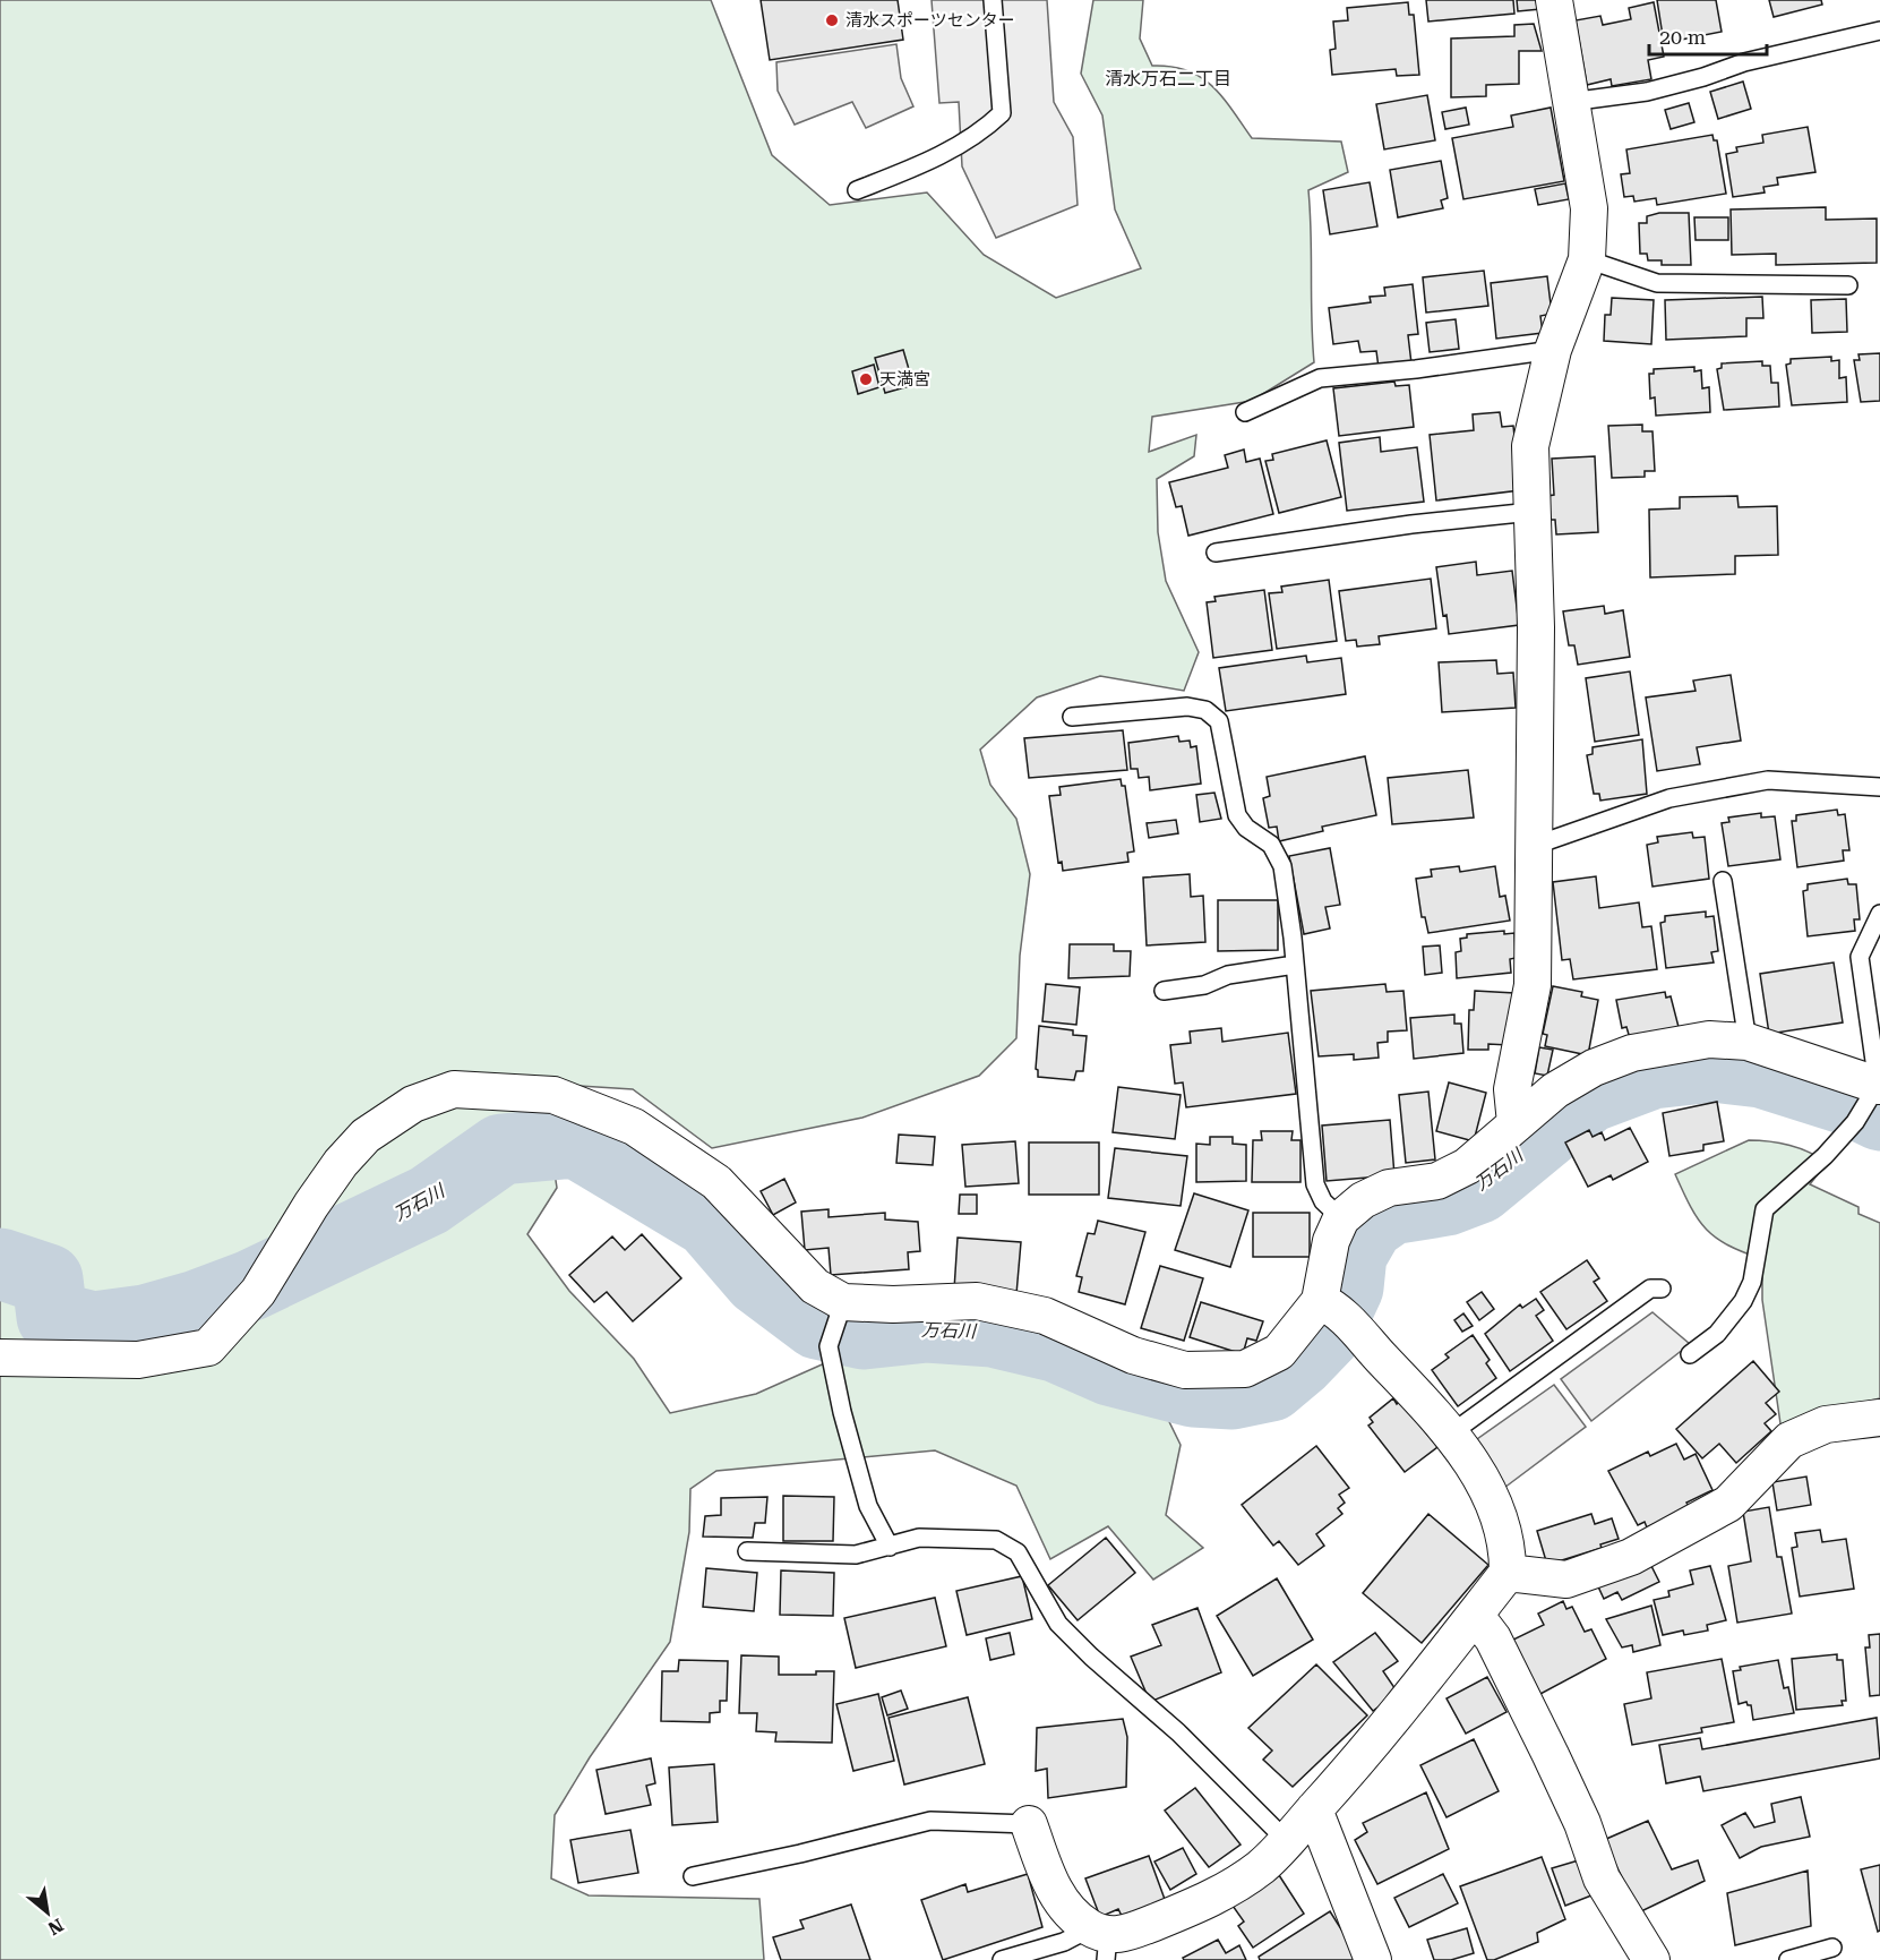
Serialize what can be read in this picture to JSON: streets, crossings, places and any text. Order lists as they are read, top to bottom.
{
  "districts": ["清水万石二丁目"],
  "water": ["万石川"],
  "places": ["清水スポーツセンター", "天満宮"],
  "scale_bar": "20 m",
  "north": "bottom right"
}
